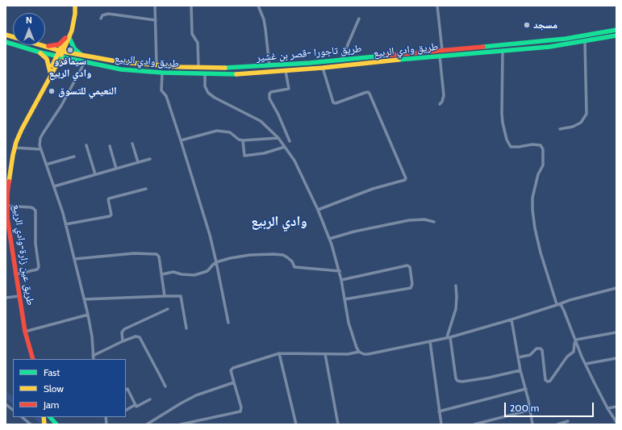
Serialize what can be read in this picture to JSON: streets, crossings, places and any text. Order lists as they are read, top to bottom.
{
  "streets": {
    "main road": ["طريق وادي الربيع", "طريق تاجورا -قصر بن غشير", "طريق عين زارة-وادي الربيع"]
  },
  "districts": ["وادي الربيع"],
  "places": ["مسجد", "سيمافرو وادي الربيع", "النعيمي للتسوق"],
  "legend": ["Fast", "Slow", "Jam"],
  "scale_bar": "200 m",
  "north": "top"
}
